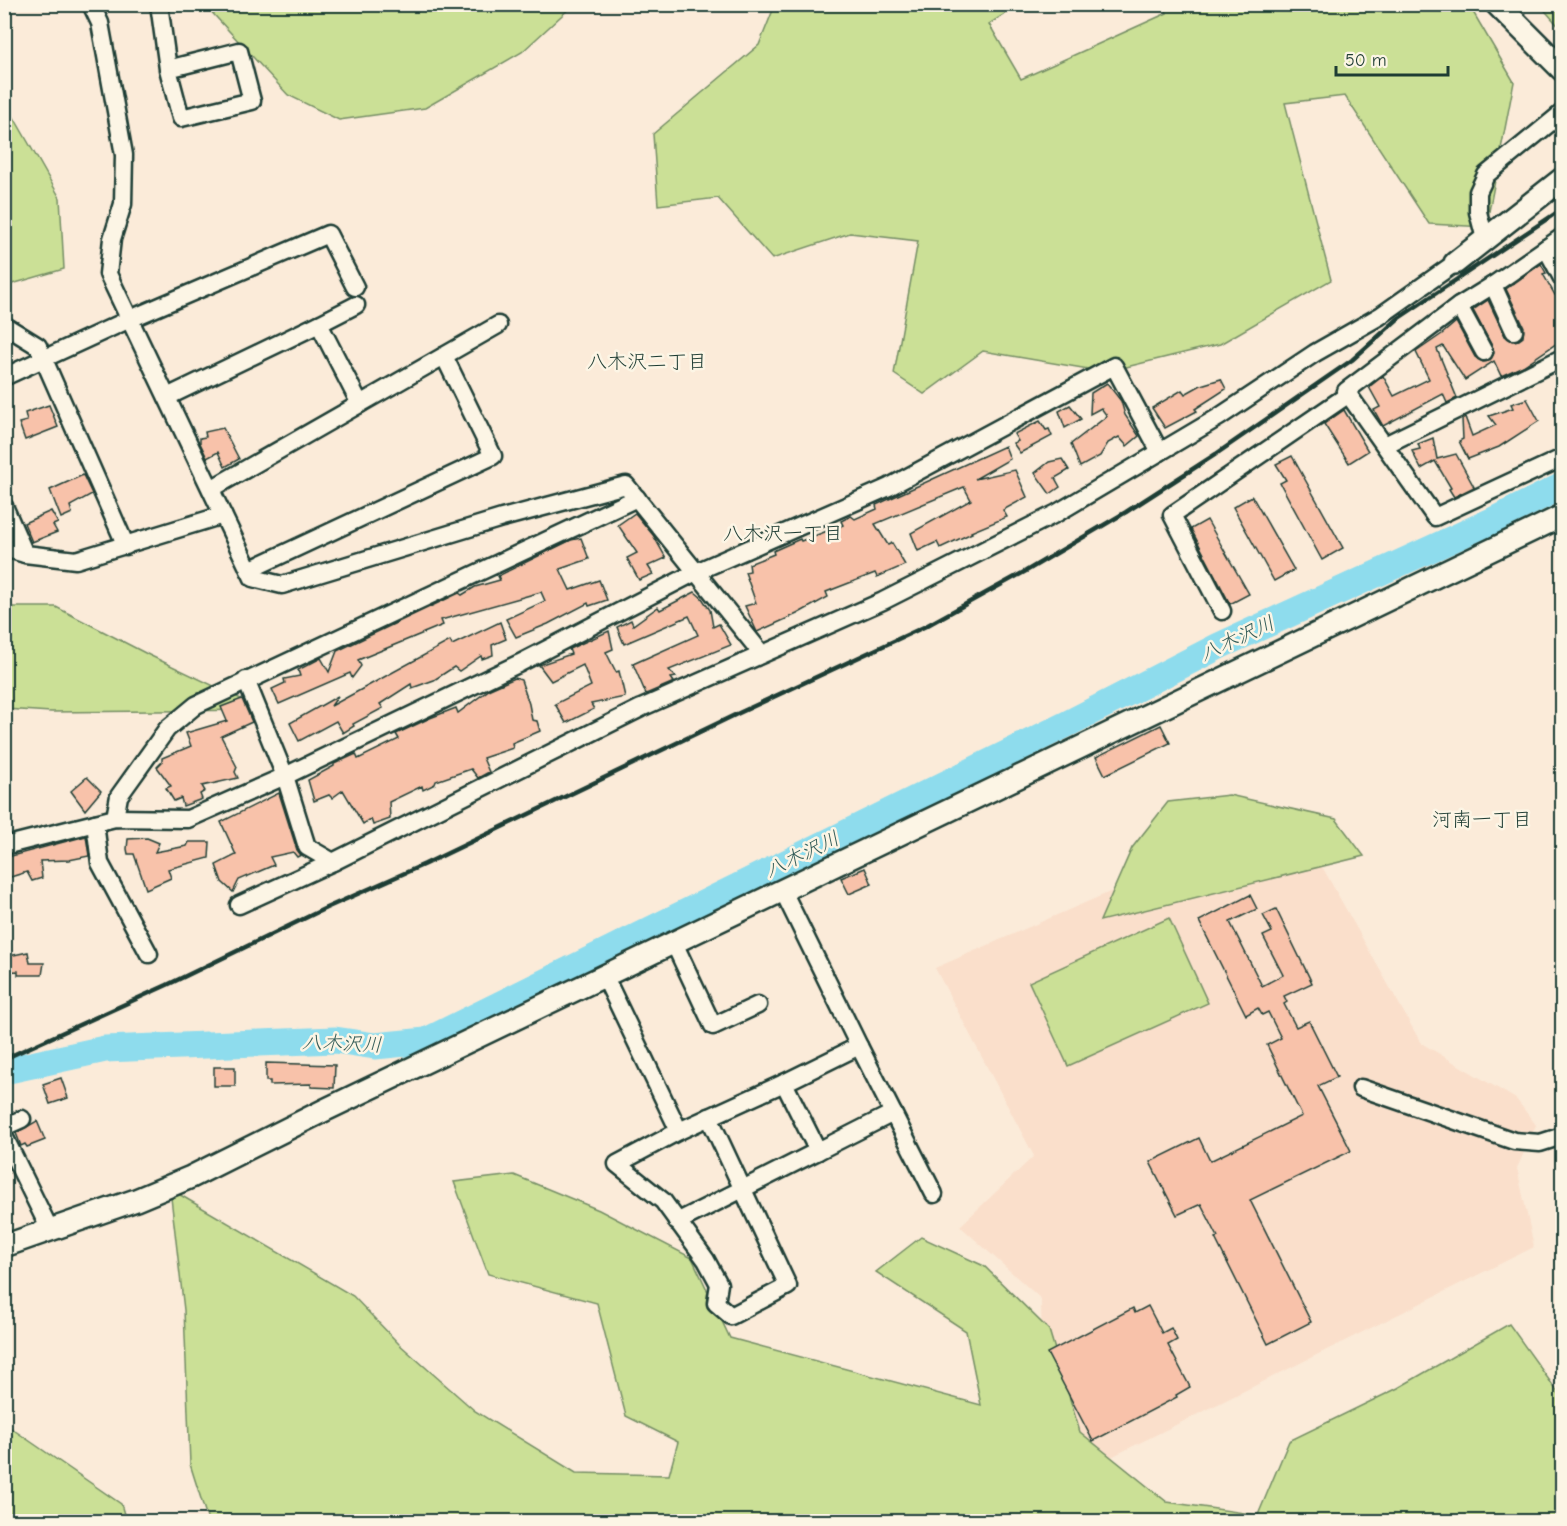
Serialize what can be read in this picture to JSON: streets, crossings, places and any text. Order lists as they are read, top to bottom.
{
  "districts": ["八木沢二丁目", "八木沢一丁目", "河南一丁目"],
  "water": ["八木沢川"],
  "scale_bar": "50 m"
}
